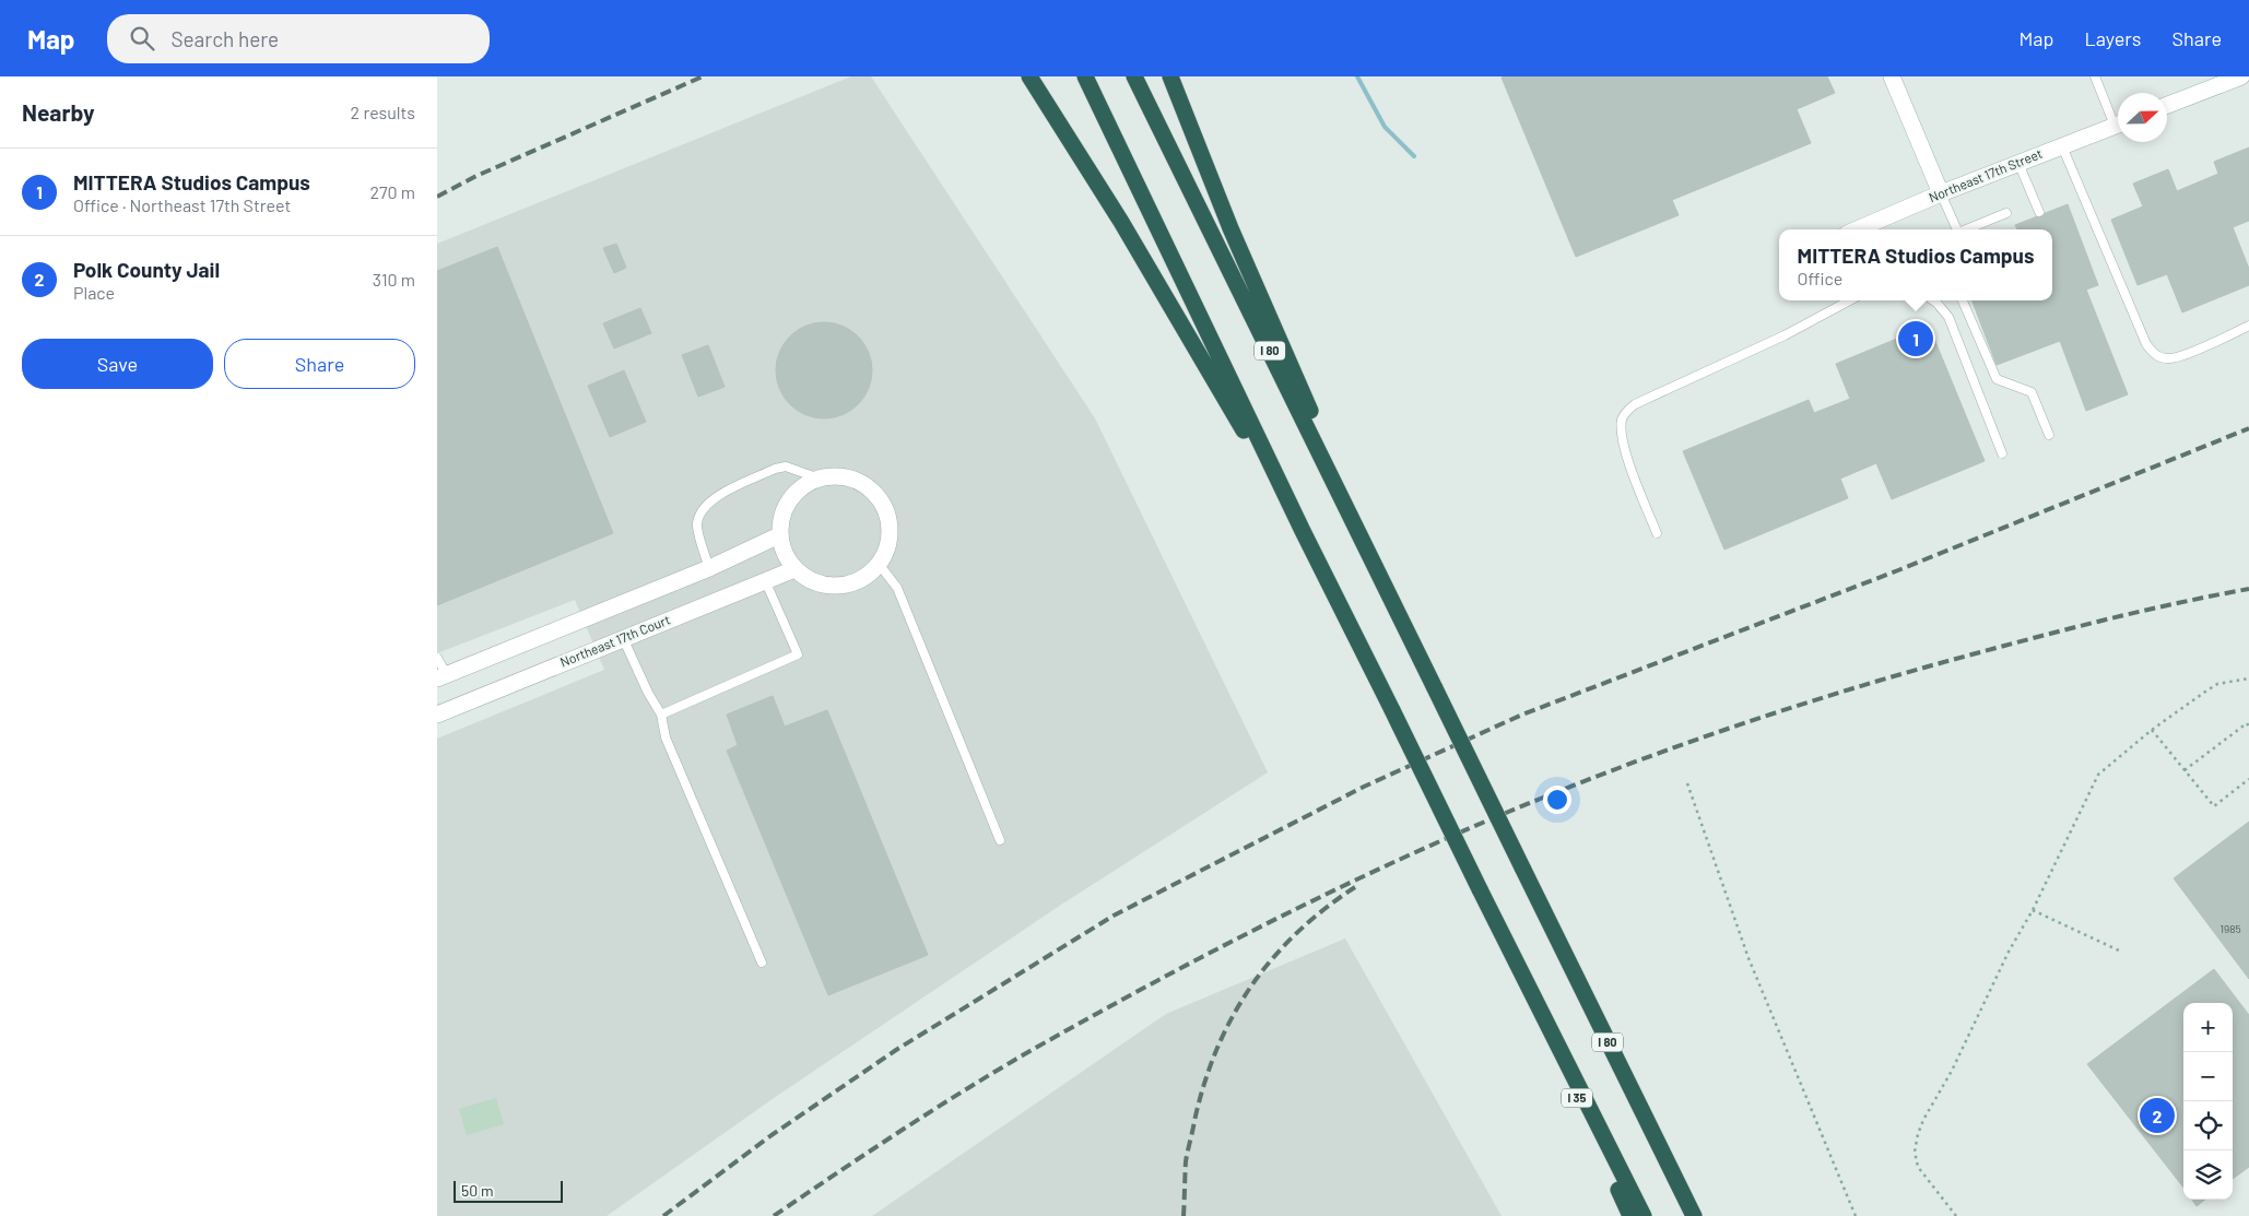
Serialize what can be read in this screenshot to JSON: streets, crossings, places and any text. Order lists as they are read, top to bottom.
{
  "streets": {
    "highway": ["I 80", "I 35"],
    "street": ["Northeast 17th Street", "Northeast 17th Court"]
  },
  "house_numbers": ["1985"],
  "scale_bar": "50 m",
  "north": "right",
  "page": {
    "header": "Map",
    "search": "Search here",
    "nav": ["Map", "Layers", "Share"],
    "heading": ["Nearby", "2 results"],
    "list": [
      {
        "mark": "1",
        "name": "MITTERA Studios Campus",
        "note": "Office · Northeast 17th Street",
        "value": "270 m"
      },
      {
        "mark": "2",
        "name": "Polk County Jail",
        "note": "Place",
        "value": "310 m"
      }
    ],
    "popup": ["MITTERA Studios Campus", "Office"],
    "pins": ["1", "2"],
    "buttons": ["Save", "Share"],
    "map_buttons": ["+", "−"],
    "scale": "50 m"
  }
}
